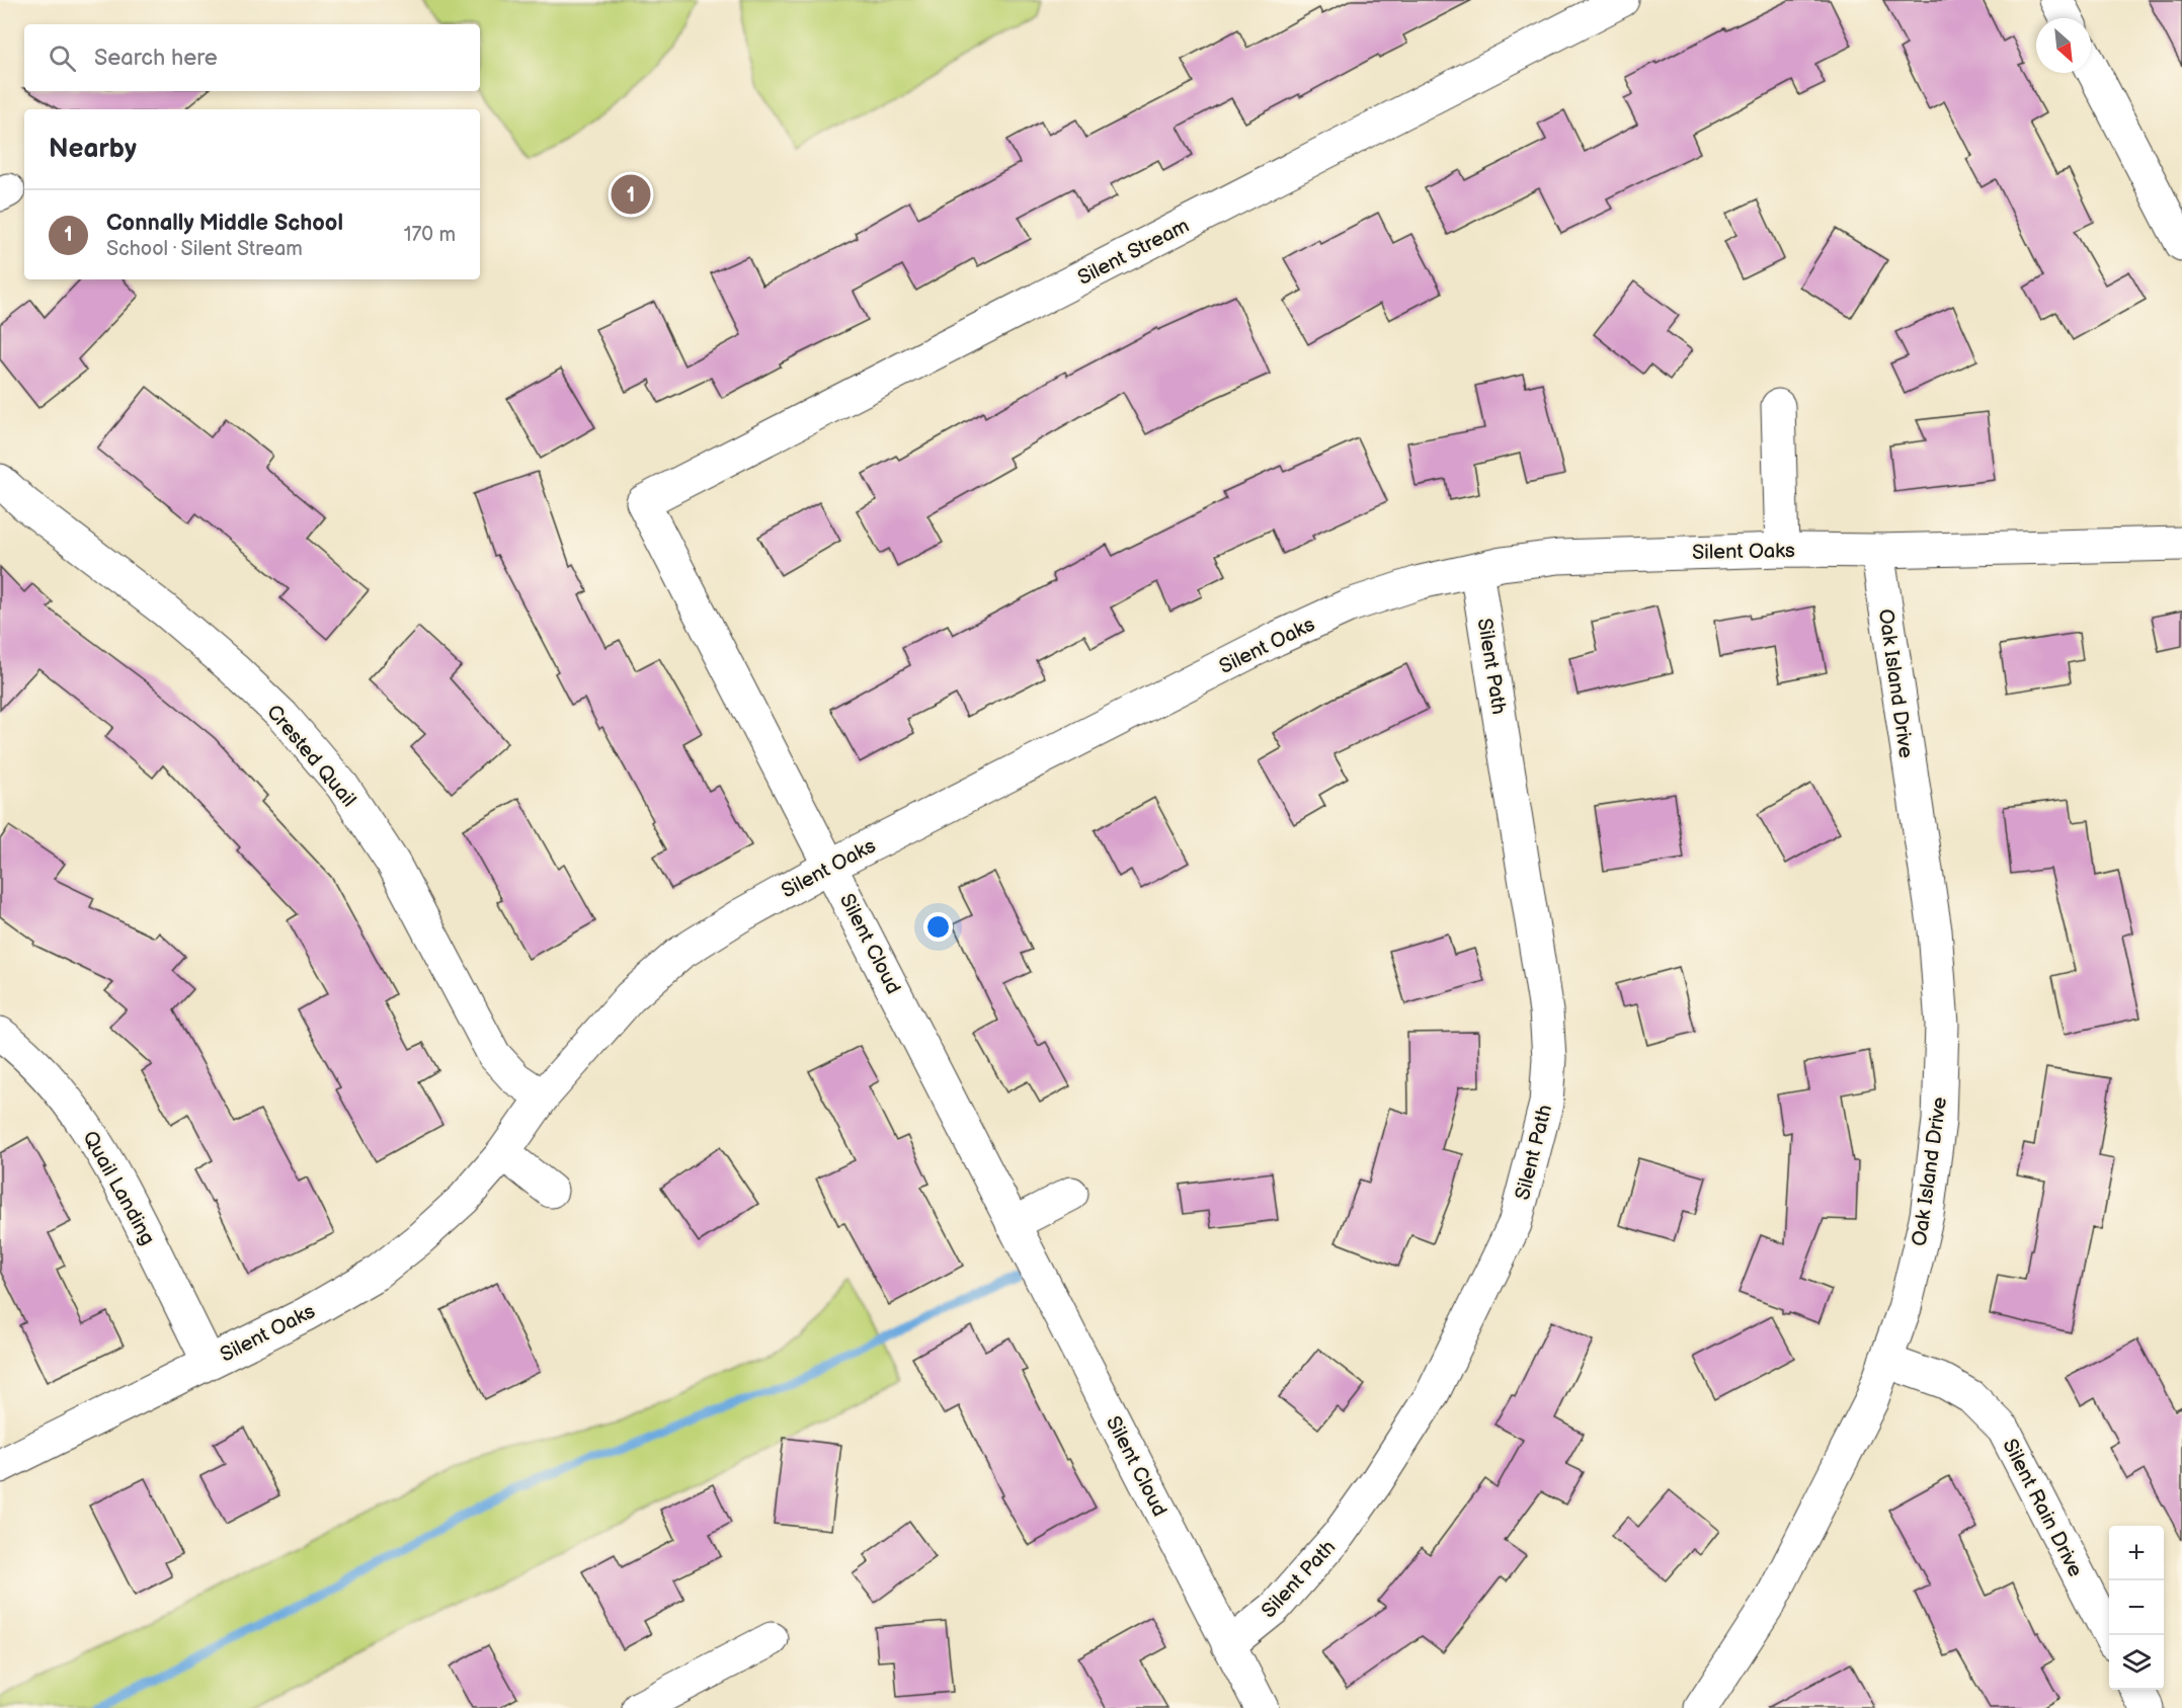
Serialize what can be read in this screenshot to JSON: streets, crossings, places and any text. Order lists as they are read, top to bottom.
{
  "streets": {
    "street": [
      "Silent Stream",
      "Silent Oaks",
      "Silent Path",
      "Oak Island Drive",
      "Crested Quail",
      "Silent Cloud",
      "Quail Landing",
      "Silent Rain Drive"
    ]
  },
  "crossings": [
    ["Silent Stream", "Silent Cloud"],
    ["Silent Oaks", "Silent Path"],
    ["Silent Oaks", "Oak Island Drive"],
    ["Silent Oaks", "Crested Quail"],
    ["Silent Oaks", "Silent Cloud"],
    ["Silent Oaks", "Quail Landing"],
    ["Silent Path", "Silent Cloud"],
    ["Oak Island Drive", "Silent Rain Drive"]
  ],
  "north": "bottom right",
  "page": {
    "search": "Search here",
    "heading": "Nearby",
    "pins": "1",
    "list": [
      {
        "mark": "1",
        "name": "Connally Middle School",
        "note": "School · Silent Stream",
        "value": "170 m"
      }
    ],
    "map_buttons": ["+", "−"]
  }
}
